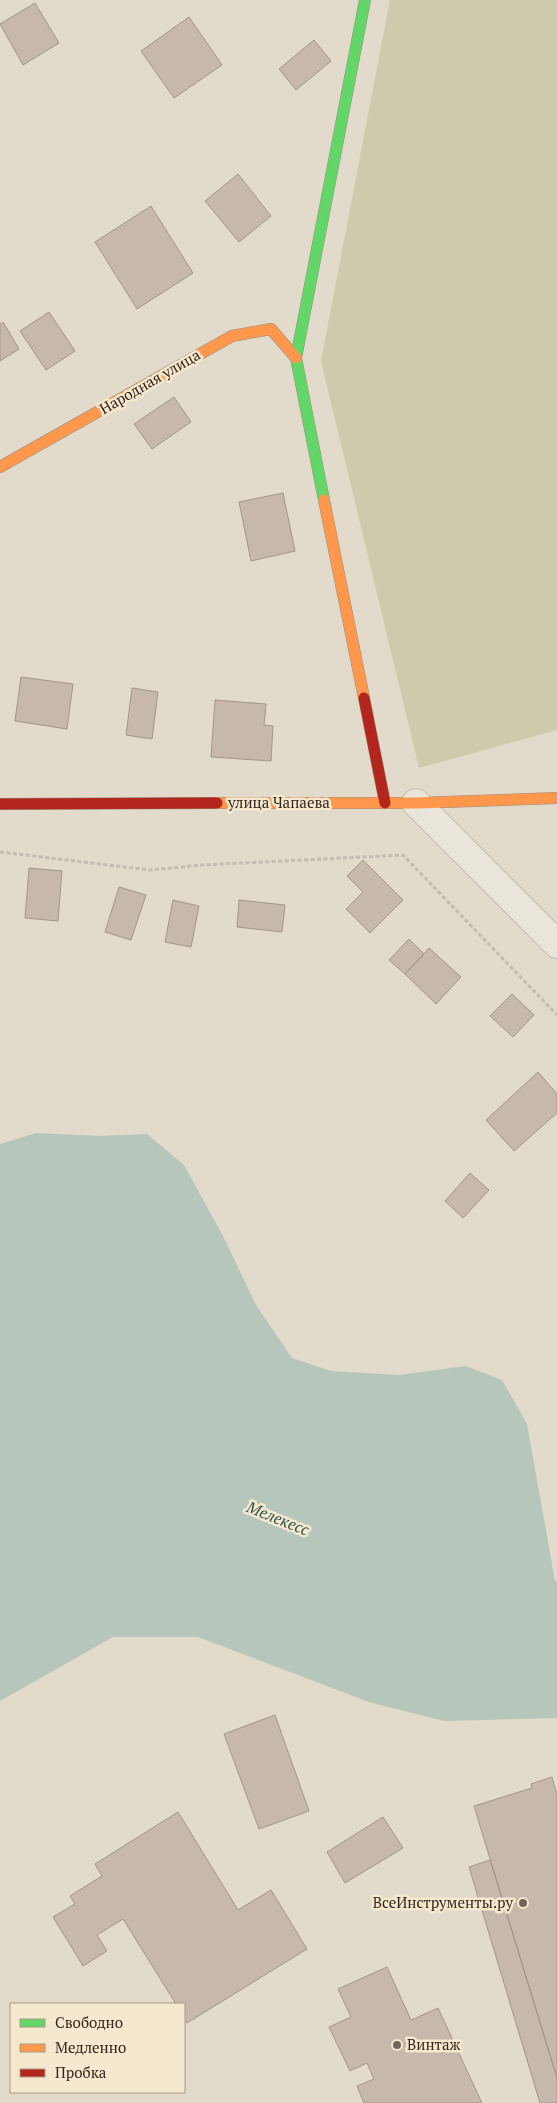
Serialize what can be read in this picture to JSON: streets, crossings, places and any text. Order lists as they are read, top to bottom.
{
  "streets": {
    "street": ["Народная улица", "улица Чапаева"]
  },
  "water": ["Мелекесс"],
  "places": ["ВсеИнструменты.ру", "Винтаж"],
  "legend": ["Свободно", "Медленно", "Пробка"]
}
